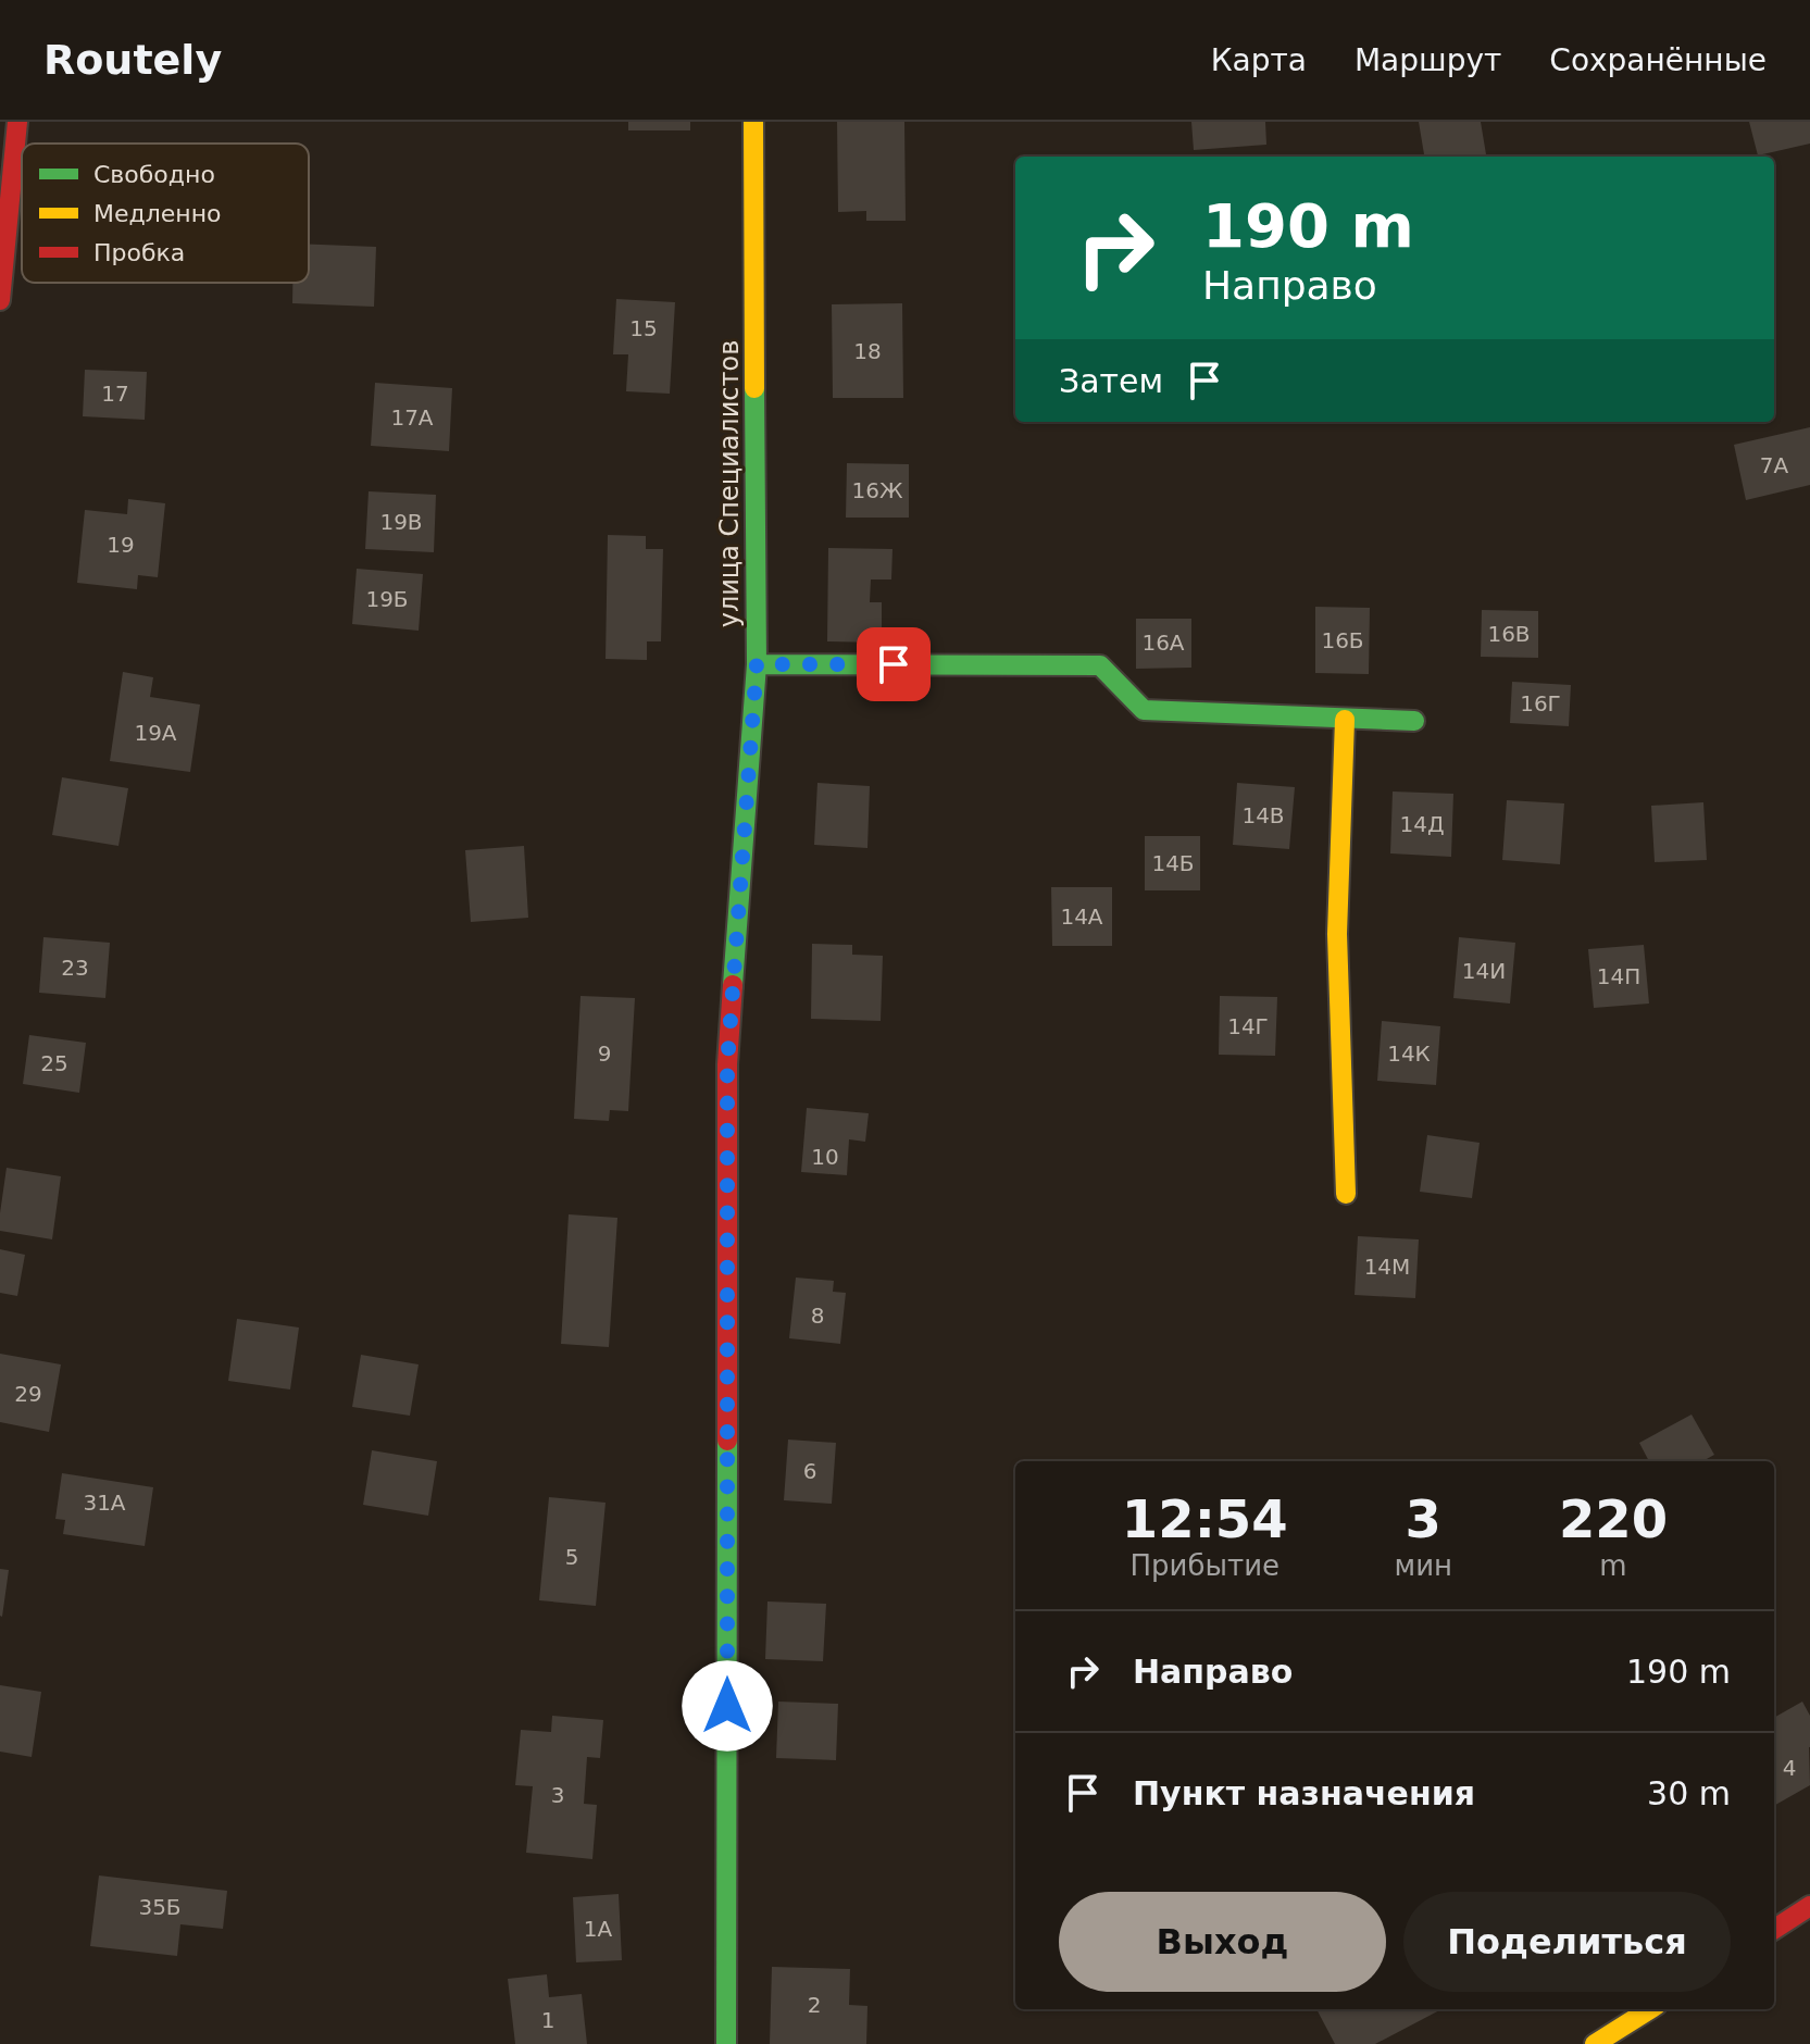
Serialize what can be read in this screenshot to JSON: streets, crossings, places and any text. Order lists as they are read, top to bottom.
{
  "streets": {
    "street": ["улица Специалистов"]
  },
  "house_numbers": [
    "15",
    "18",
    "17",
    "17А",
    "7А",
    "16Ж",
    "19В",
    "19",
    "19Б",
    "16В",
    "16Б",
    "16А",
    "16Г",
    "19А",
    "14В",
    "14Д",
    "14Б",
    "14А",
    "23",
    "14И",
    "14П",
    "14Г",
    "9",
    "14К",
    "25",
    "10",
    "14М",
    "8",
    "29",
    "6",
    "31А",
    "5",
    "4",
    "3",
    "35Б",
    "1А",
    "2",
    "1"
  ],
  "legend": ["Свободно", "Медленно", "Пробка"],
  "page": {
    "header": "Routely",
    "nav": ["Карта", "Маршрут", "Сохранённые"],
    "turn": ["190 m", "Направо"],
    "then": "Затем",
    "eta": [
      "12:54",
      "Прибытие",
      "3",
      "мин",
      "220",
      "m"
    ],
    "list": [
      {
        "name": "Направо",
        "value": "190 m"
      },
      {
        "name": "Пункт назначения",
        "value": "30 m"
      }
    ],
    "buttons": ["Выход", "Поделиться"]
  }
}
